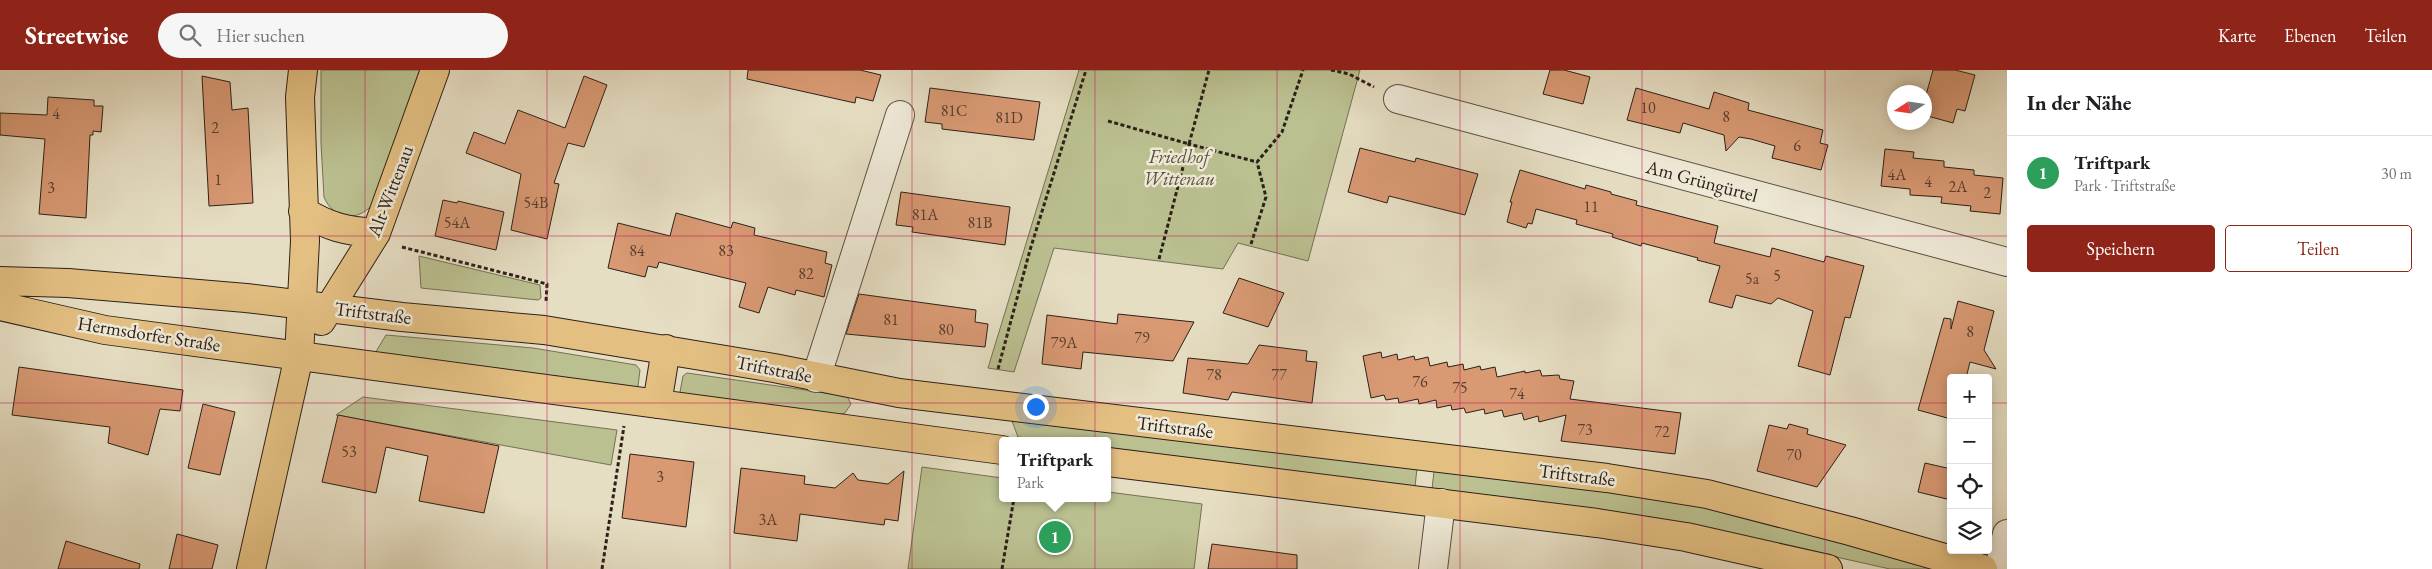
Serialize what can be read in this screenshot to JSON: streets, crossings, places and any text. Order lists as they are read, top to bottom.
{
  "streets": {
    "main road": ["Alt-Wittenau", "Triftstraße", "Hermsdorfer Straße"],
    "street": ["Am Grüngürtel"]
  },
  "crossings": [
    ["Alt-Wittenau", "Triftstraße"],
    ["Alt-Wittenau", "Hermsdorfer Straße"],
    ["Triftstraße", "Hermsdorfer Straße"]
  ],
  "parks": ["Friedhof Wittenau"],
  "house_numbers": [
    "10",
    "81C",
    "4",
    "8",
    "81D",
    "2",
    "6",
    "4A",
    "1",
    "4",
    "2A",
    "3",
    "2",
    "54B",
    "11",
    "81A",
    "54A",
    "81B",
    "84",
    "83",
    "82",
    "5",
    "5a",
    "81",
    "80",
    "8",
    "79",
    "79A",
    "78",
    "77",
    "76",
    "75",
    "74",
    "73",
    "72",
    "53",
    "70",
    "3",
    "3A"
  ],
  "north": "left",
  "page": {
    "header": "Streetwise",
    "search": "Hier suchen",
    "nav": ["Karte", "Ebenen", "Teilen"],
    "heading": "In der Nähe",
    "list": [
      {
        "mark": "1",
        "name": "Triftpark",
        "note": "Park · Triftstraße",
        "value": "30 m"
      }
    ],
    "buttons": ["Speichern", "Teilen"],
    "map_buttons": ["+", "−"],
    "popup": ["Triftpark", "Park"],
    "pins": "1"
  }
}
